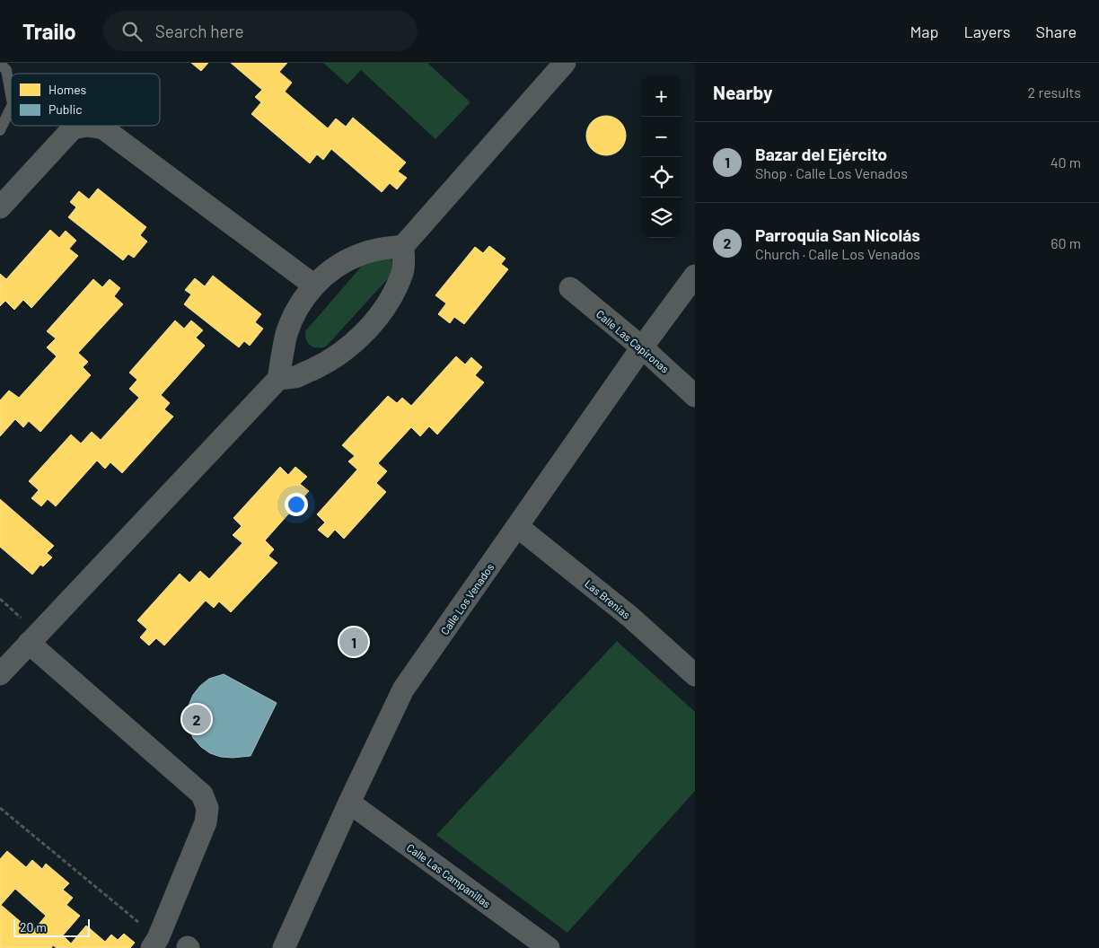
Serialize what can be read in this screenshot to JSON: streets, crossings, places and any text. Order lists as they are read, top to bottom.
{
  "streets": {
    "street": [
      "Calle Las Capironas",
      "Calle Los Venados",
      "Las Brenias",
      "Calle Las Campanillas"
    ]
  },
  "crossings": [
    ["Calle Las Capironas", "Calle Los Venados"],
    ["Calle Los Venados", "Las Brenias"],
    ["Calle Los Venados", "Calle Las Campanillas"]
  ],
  "legend": ["Homes", "Public"],
  "scale_bar": "20 m",
  "page": {
    "header": "Trailo",
    "search": "Search here",
    "nav": ["Map", "Layers", "Share"],
    "heading": ["Nearby", "2 results"],
    "map_buttons": ["+", "−"],
    "list": [
      {
        "mark": "1",
        "name": "Bazar del Ejército",
        "note": "Shop · Calle Los Venados",
        "value": "40 m"
      },
      {
        "mark": "2",
        "name": "Parroquia San Nicolás",
        "note": "Church · Calle Los Venados",
        "value": "60 m"
      }
    ],
    "pins": ["1", "2"],
    "scale": "20 m"
  }
}
